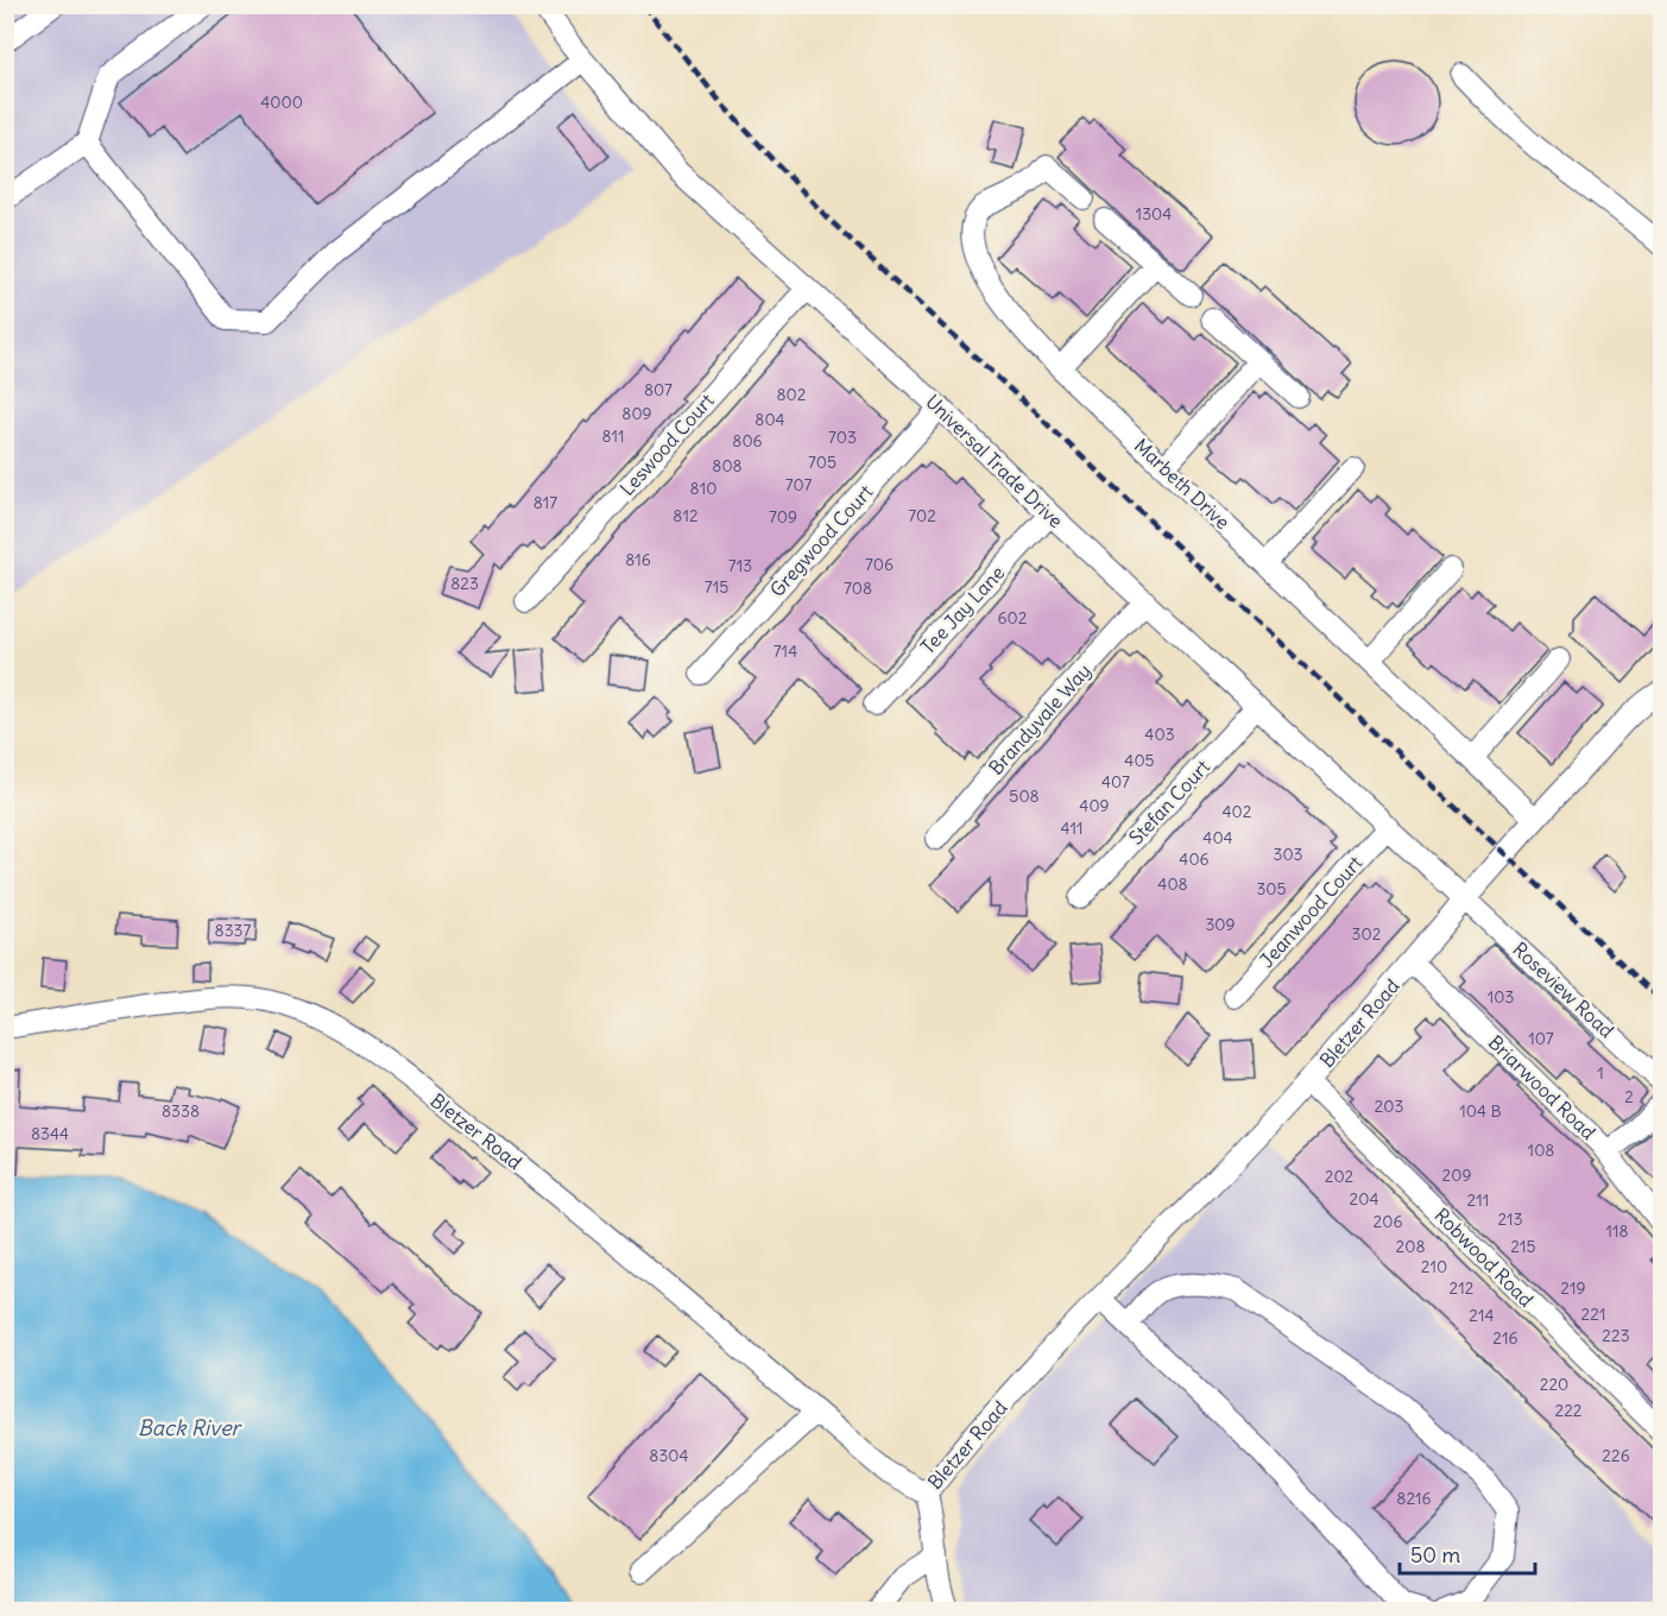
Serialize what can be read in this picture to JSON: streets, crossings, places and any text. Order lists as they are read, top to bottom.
{
  "streets": {
    "street": [
      "Leswood Court",
      "Universal Trade Drive",
      "Marbeth Drive",
      "Gregwood Court",
      "Tee Jay Lane",
      "Brandyvale Way",
      "Stefan Court",
      "Jeanwood Court",
      "Roseview Road",
      "Bletzer Road",
      "Briarwood Road",
      "Robwood Road"
    ]
  },
  "crossings": [
    ["Leswood Court", "Universal Trade Drive"],
    ["Universal Trade Drive", "Gregwood Court"],
    ["Universal Trade Drive", "Tee Jay Lane"],
    ["Universal Trade Drive", "Brandyvale Way"],
    ["Universal Trade Drive", "Stefan Court"],
    ["Universal Trade Drive", "Jeanwood Court"],
    ["Universal Trade Drive", "Roseview Road"],
    ["Universal Trade Drive", "Bletzer Road"],
    ["Marbeth Drive", "Bletzer Road"],
    ["Roseview Road", "Bletzer Road"],
    ["Bletzer Road", "Briarwood Road"],
    ["Bletzer Road", "Robwood Road"]
  ],
  "water": ["Back River"],
  "house_numbers": [
    "4000",
    "1304",
    "807",
    "802",
    "809",
    "804",
    "811",
    "703",
    "806",
    "705",
    "808",
    "707",
    "810",
    "817",
    "812",
    "702",
    "709",
    "816",
    "706",
    "713",
    "823",
    "715",
    "708",
    "602",
    "714",
    "403",
    "405",
    "407",
    "508",
    "409",
    "402",
    "411",
    "404",
    "303",
    "406",
    "408",
    "305",
    "309",
    "8337",
    "302",
    "103",
    "107",
    "1",
    "2",
    "203",
    "8338",
    "104 B",
    "8344",
    "108",
    "209",
    "202",
    "204",
    "211",
    "213",
    "206",
    "118",
    "208",
    "215",
    "210",
    "212",
    "219",
    "221",
    "214",
    "223",
    "216",
    "220",
    "222",
    "8304",
    "226",
    "8216"
  ],
  "scale_bar": "50 m"
}
